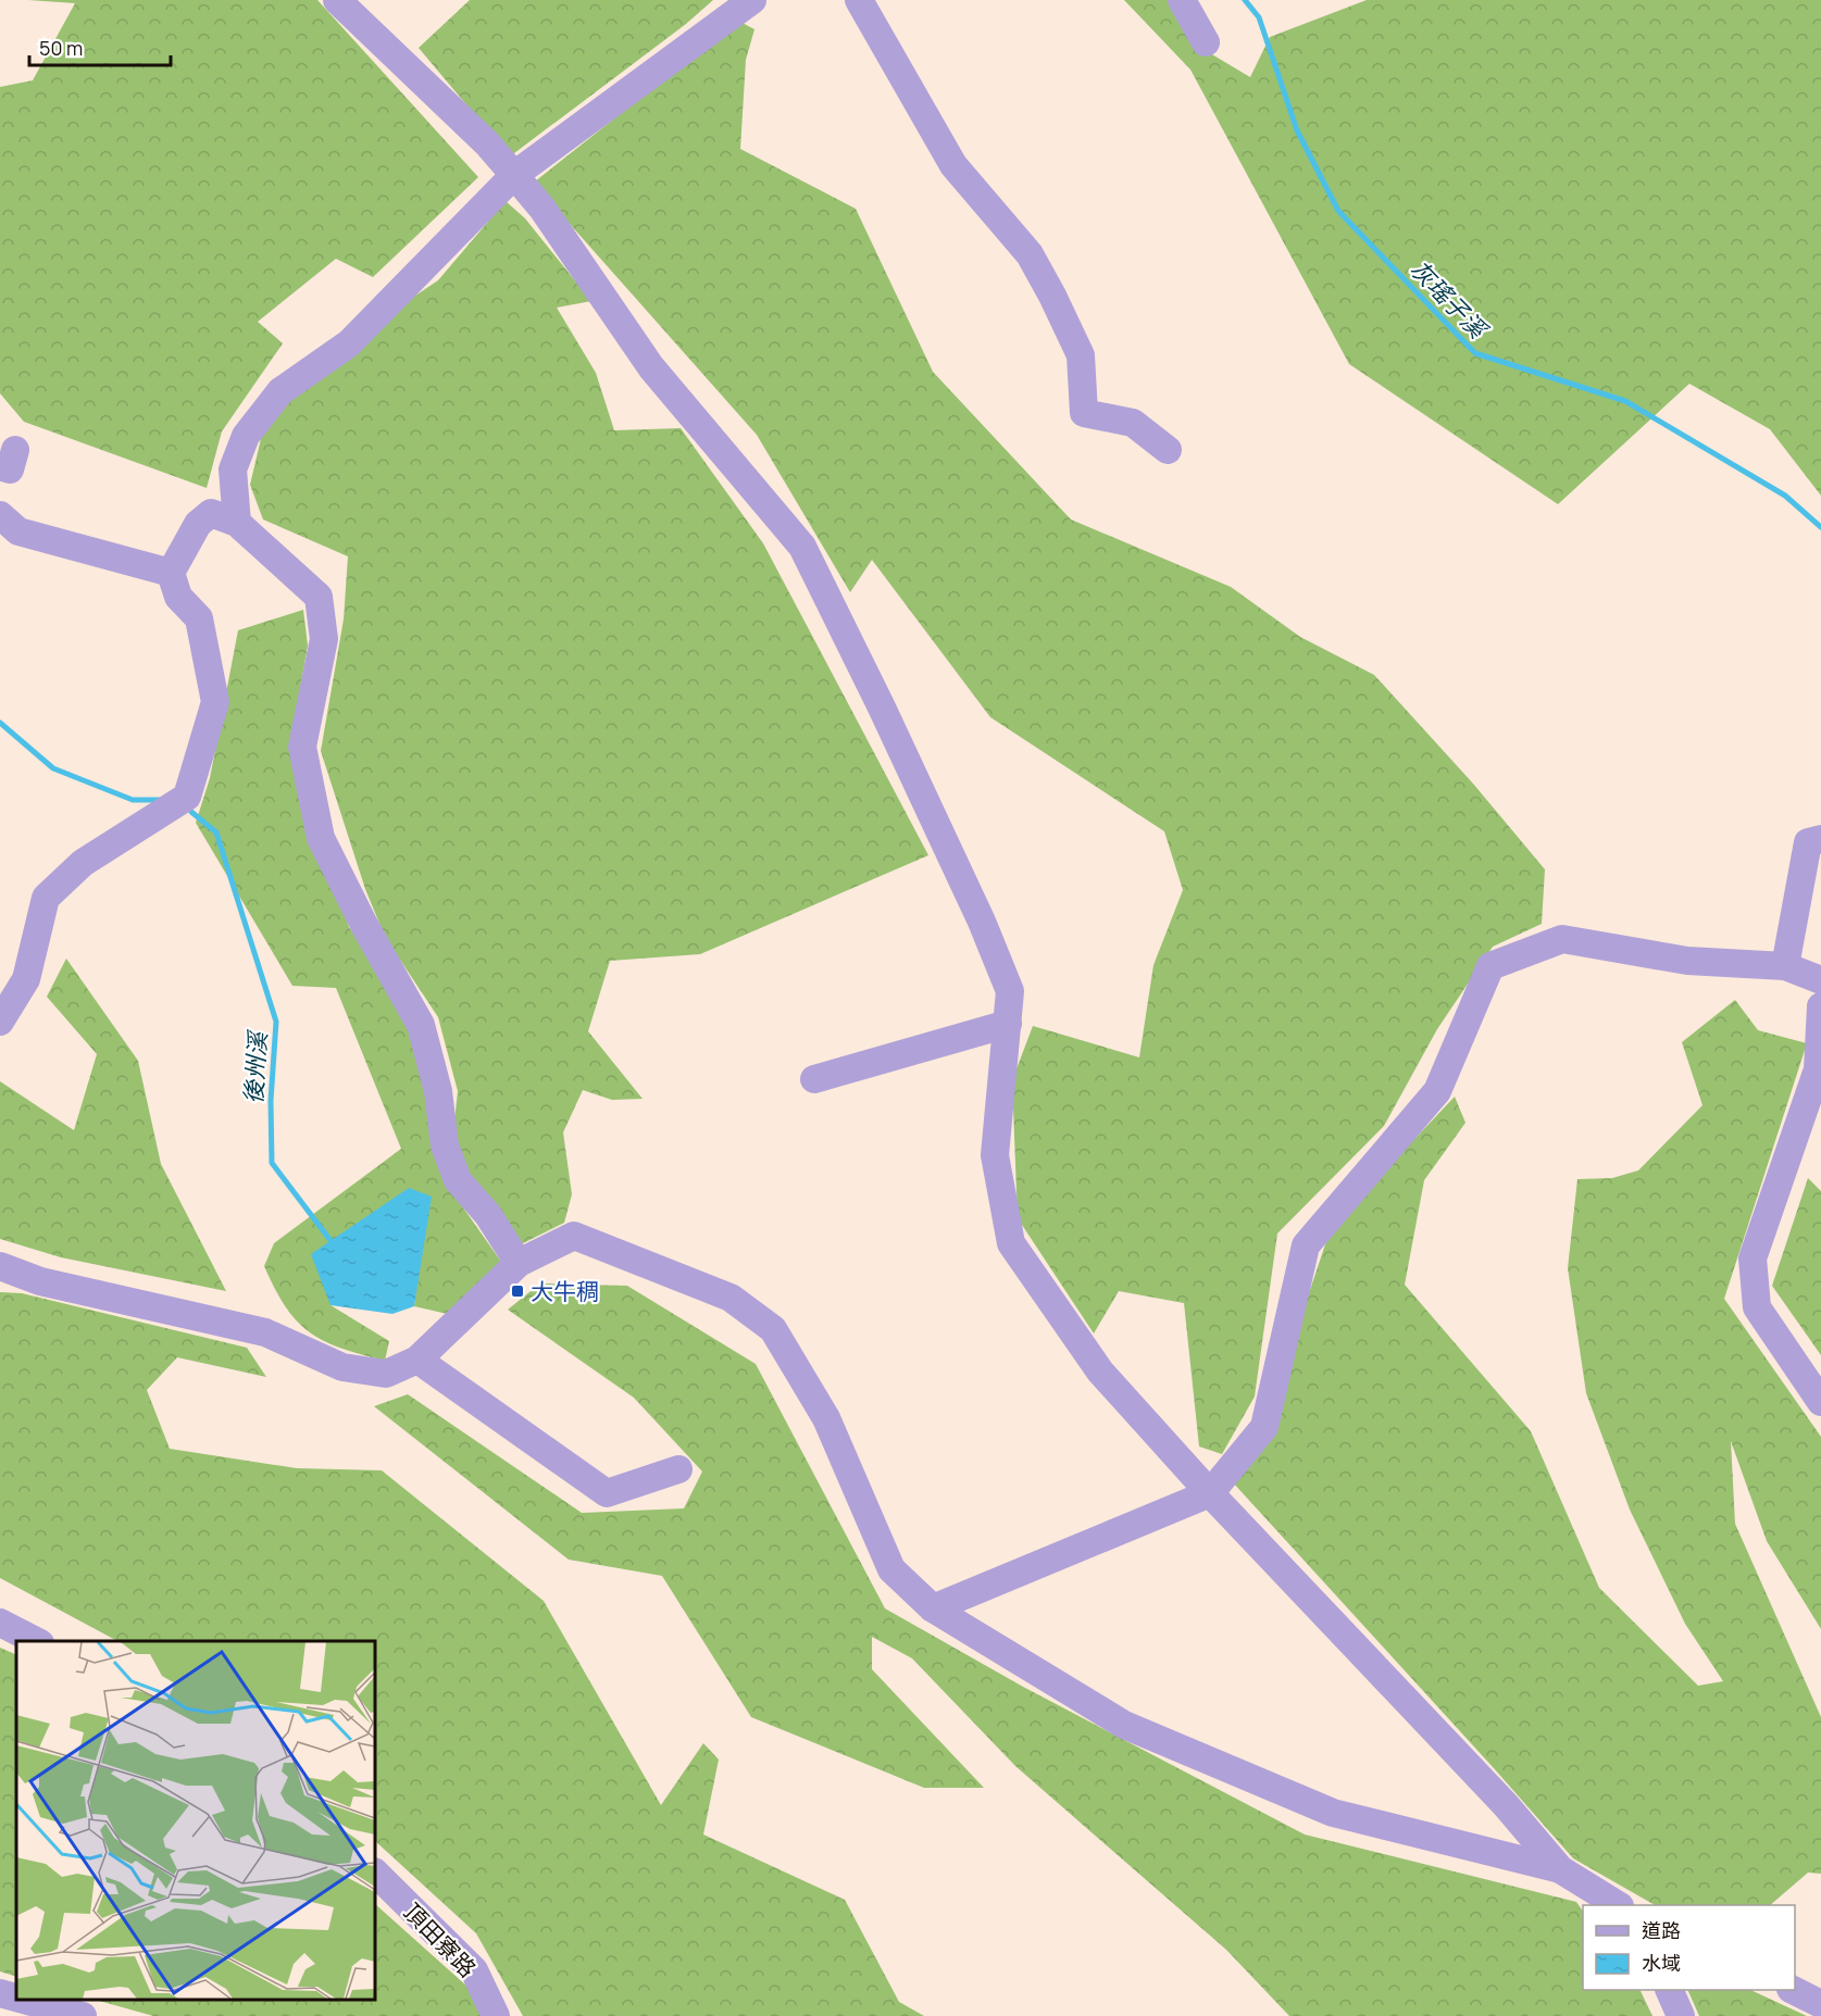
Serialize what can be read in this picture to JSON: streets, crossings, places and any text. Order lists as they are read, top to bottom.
{
  "streets": {
    "street": ["頂田寮路"]
  },
  "water": ["灰瑤子溪", "後州溪"],
  "places": {
    "transit": ["大牛稠"]
  },
  "legend": ["道路", "水域"],
  "scale_bar": "50 m"
}
